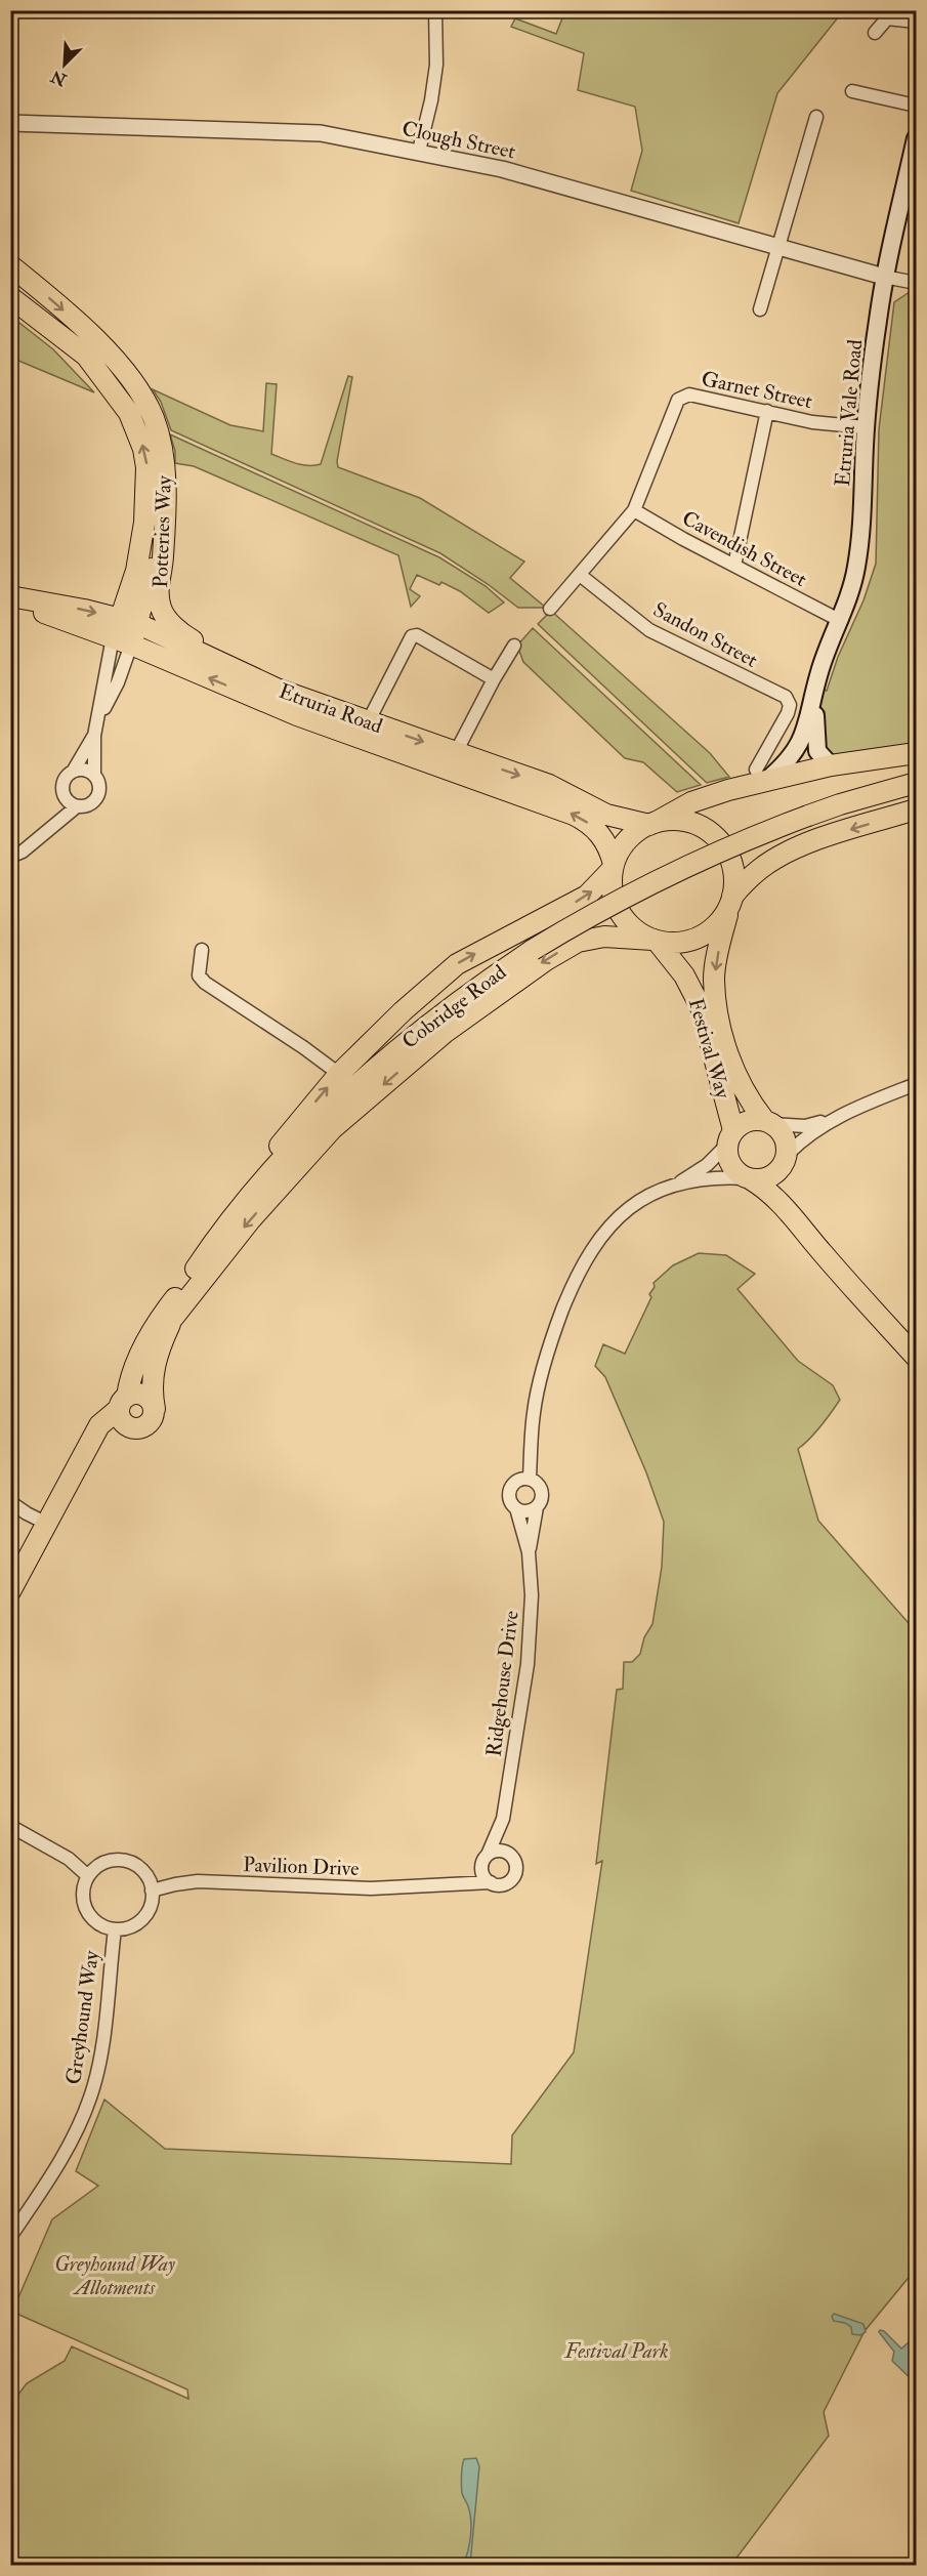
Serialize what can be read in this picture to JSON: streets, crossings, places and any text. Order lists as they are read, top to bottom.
{
  "streets": {
    "main road": [
      "Etruria Vale Road",
      "Potteries Way",
      "Etruria Road",
      "Cobridge Road",
      "Festival Way"
    ],
    "street": [
      "Clough Street",
      "Garnet Street",
      "Cavendish Street",
      "Sandon Street",
      "Ridgehouse Drive",
      "Pavilion Drive",
      "Greyhound Way"
    ]
  },
  "crossings": [
    ["Clough Street", "Etruria Vale Road"],
    ["Garnet Street", "Etruria Vale Road"],
    ["Garnet Street", "Cavendish Street"],
    ["Etruria Vale Road", "Cavendish Street"],
    ["Potteries Way", "Etruria Road"],
    ["Etruria Road", "Festival Way"],
    ["Ridgehouse Drive", "Pavilion Drive"],
    ["Pavilion Drive", "Greyhound Way"]
  ],
  "parks": ["Greyhound Way Allotments", "Festival Park"],
  "north": "bottom left"
}
